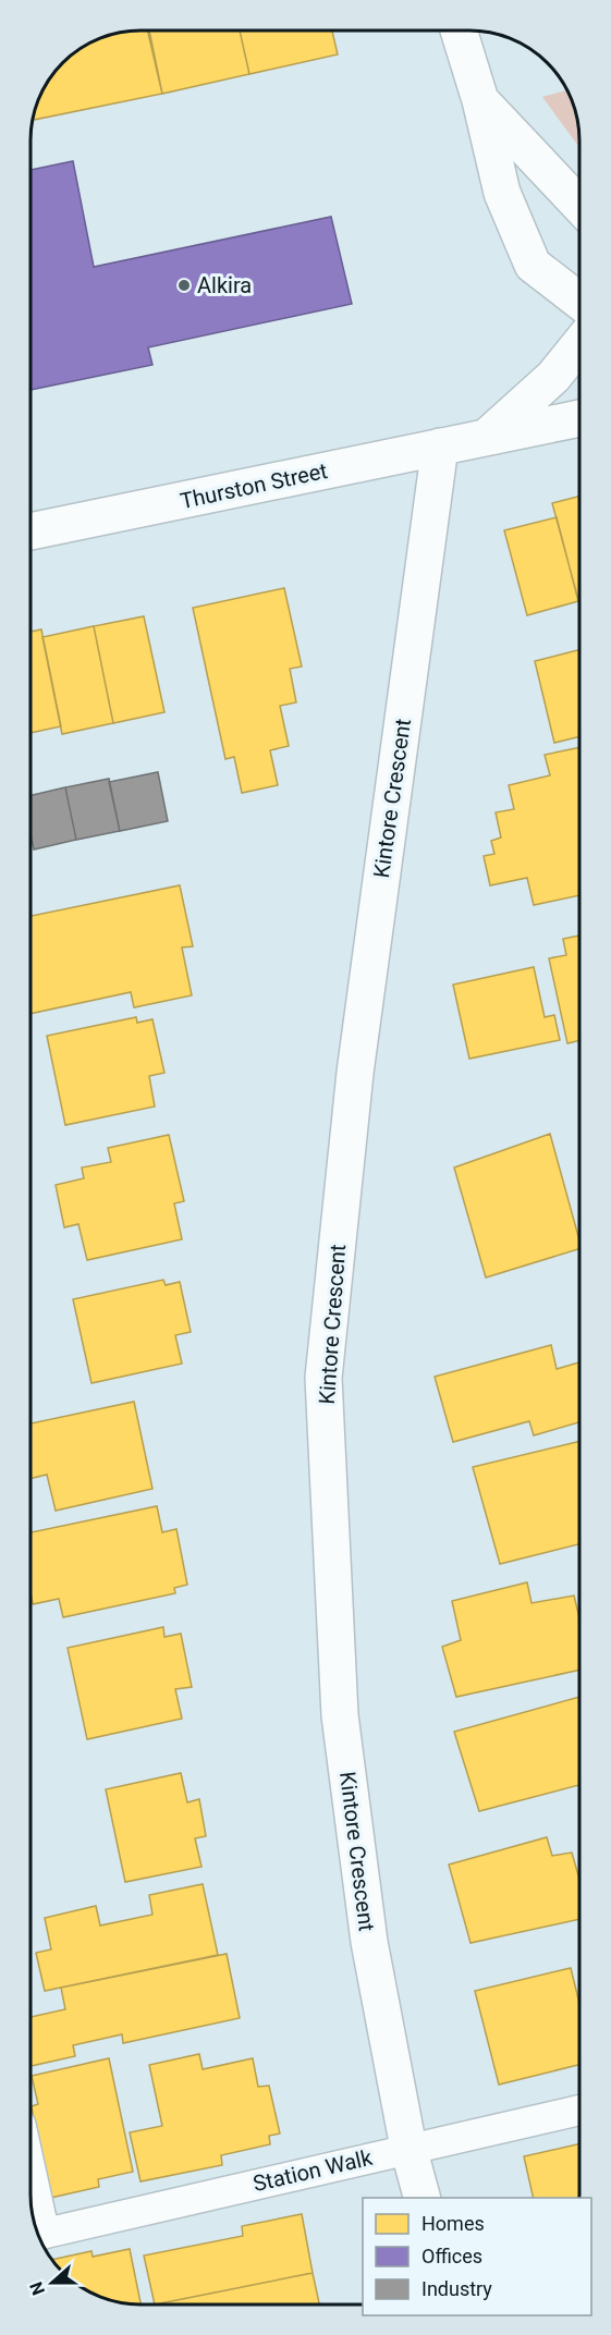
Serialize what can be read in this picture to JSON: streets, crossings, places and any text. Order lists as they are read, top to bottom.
{
  "streets": {
    "street": ["Thurston Street", "Kintore Crescent"],
    "lane": ["Station Walk"]
  },
  "crossings": [
    ["Thurston Street", "Kintore Crescent"],
    ["Kintore Crescent", "Station Walk"]
  ],
  "places": ["Alkira"],
  "legend": ["Homes", "Offices", "Industry"],
  "north": "left"
}
